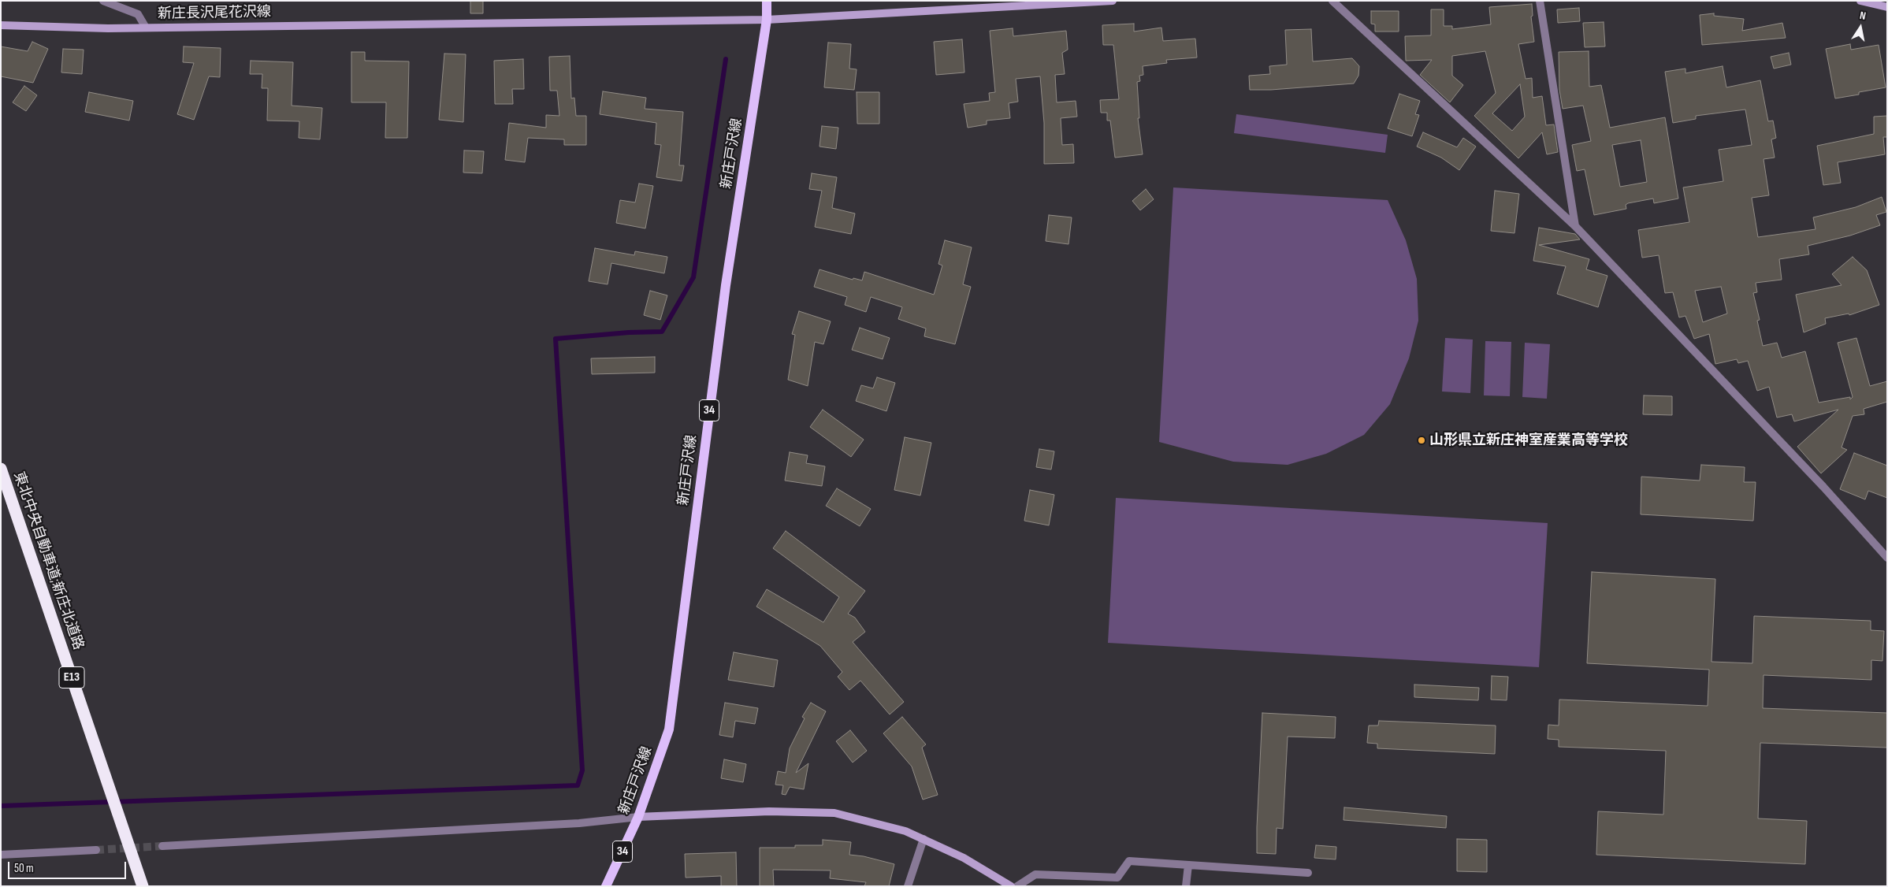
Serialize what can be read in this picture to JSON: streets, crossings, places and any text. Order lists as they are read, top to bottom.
{
  "streets": {
    "highway": ["東北中央自動車道;新庄北道路", "E13"],
    "main road": ["新庄長沢尾花沢線", "新庄戸沢線", "34"]
  },
  "crossings": [
    ["新庄長沢尾花沢線", "新庄戸沢線"]
  ],
  "places": ["山形県立新庄神室産業高等学校"],
  "scale_bar": "50 m",
  "north": "top"
}
